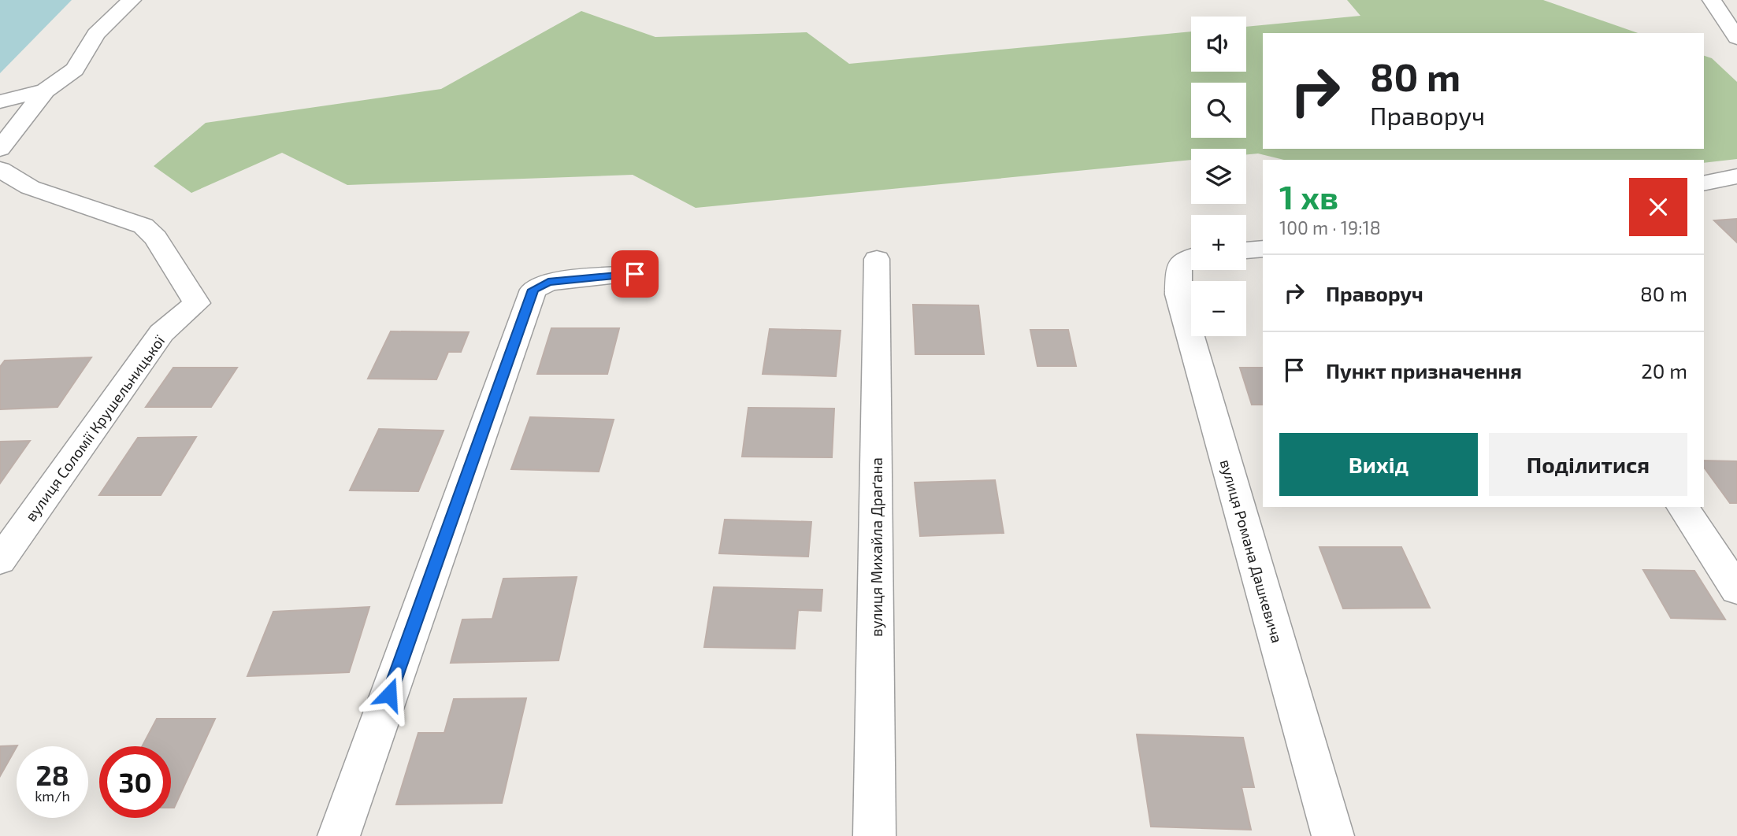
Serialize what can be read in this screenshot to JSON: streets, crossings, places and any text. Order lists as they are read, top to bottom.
{
  "streets": {
    "street": ["вулиця Соломії Крушельницької", "вулиця Михайла Драґана", "вулиця Романа Дашкевича"]
  },
  "page": {
    "map_buttons": ["+", "−"],
    "turn": ["80 m", "Праворуч"],
    "heading": ["1 хв", "100 m · 19:18"],
    "list": [
      {
        "name": "Праворуч",
        "value": "80 m"
      },
      {
        "name": "Пункт призначення",
        "value": "20 m"
      }
    ],
    "buttons": ["Вихід", "Поділитися"],
    "speed": "28 km/h",
    "limit": "30"
  }
}
